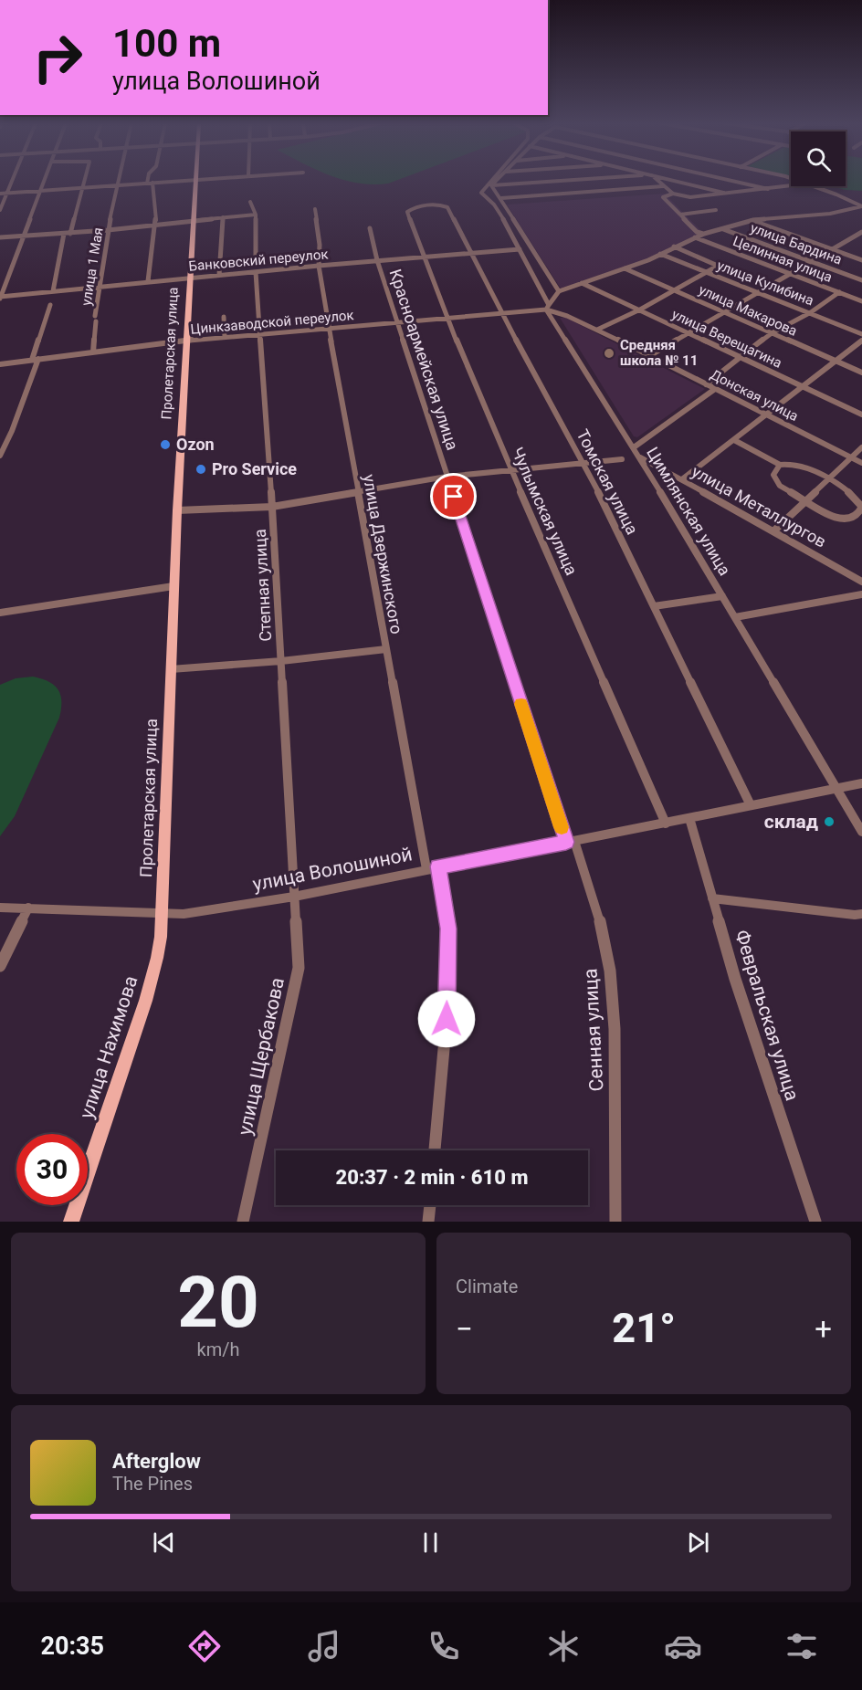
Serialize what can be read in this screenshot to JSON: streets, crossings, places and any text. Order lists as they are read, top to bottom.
{
  "streets": {
    "main road": ["Пролетарская улица", "улица Нахимова"],
    "street": [
      "улица Бардина",
      "Целинная улица",
      "Банковский переулок",
      "улица 1 Мая",
      "улица Кулибина",
      "улица Макарова",
      "Цинкзаводской переулок",
      "улица Верещагина",
      "Красноармейская улица",
      "Донская улица",
      "Томская улица",
      "улица Металлургов",
      "Чулымская улица",
      "Цимлянская улица",
      "улица Дзержинского",
      "Степная улица",
      "улица Волошиной",
      "Февральская улица",
      "Сенная улица",
      "улица Щербакова"
    ]
  },
  "crossings": [
    ["Банковский переулок", "улица 1 Мая"],
    ["Банковский переулок", "Пролетарская улица"],
    ["Банковский переулок", "Красноармейская улица"],
    ["Банковский переулок", "Томская улица"],
    ["Банковский переулок", "Чулымская улица"],
    ["Банковский переулок", "Цимлянская улица"],
    ["Банковский переулок", "улица Дзержинского"],
    ["Банковский переулок", "Степная улица"],
    ["улица 1 Мая", "Цинкзаводской переулок"],
    ["Цинкзаводской переулок", "Пролетарская улица"],
    ["Цинкзаводской переулок", "Красноармейская улица"],
    ["Цинкзаводской переулок", "Донская улица"],
    ["Цинкзаводской переулок", "Томская улица"],
    ["Цинкзаводской переулок", "Чулымская улица"],
    ["Цинкзаводской переулок", "Цимлянская улица"],
    ["Цинкзаводской переулок", "улица Дзержинского"],
    ["Цинкзаводской переулок", "Степная улица"],
    ["Пролетарская улица", "улица Волошиной"],
    ["Пролетарская улица", "улица Нахимова"],
    ["Красноармейская улица", "улица Волошиной"],
    ["Красноармейская улица", "Сенная улица"],
    ["Донская улица", "Цимлянская улица"],
    ["Томская улица", "Чулымская улица"],
    ["Томская улица", "улица Волошиной"],
    ["улица Металлургов", "Цимлянская улица"],
    ["Чулымская улица", "улица Волошиной"],
    ["Цимлянская улица", "улица Волошиной"],
    ["улица Дзержинского", "улица Волошиной"],
    ["Степная улица", "улица Волошиной"],
    ["Степная улица", "улица Щербакова"],
    ["улица Волошиной", "Февральская улица"],
    ["улица Волошиной", "Сенная улица"],
    ["улица Волошиной", "улица Нахимова"],
    ["улица Волошиной", "улица Щербакова"]
  ],
  "places": [
    "Средняя школа № 11",
    "Ozon",
    "Pro Service",
    "склад"
  ],
  "page": {
    "turn": ["100 m", "улица Волошиной"],
    "limit": "30",
    "trip": "20:37 · 2 min · 610 m",
    "tile": [
      ["20", "km/h"],
      "Climate"
    ],
    "heat": ["−", "21°", "+"],
    "song": ["Afterglow", "The Pines"],
    "tabs": "20:35"
  }
}
